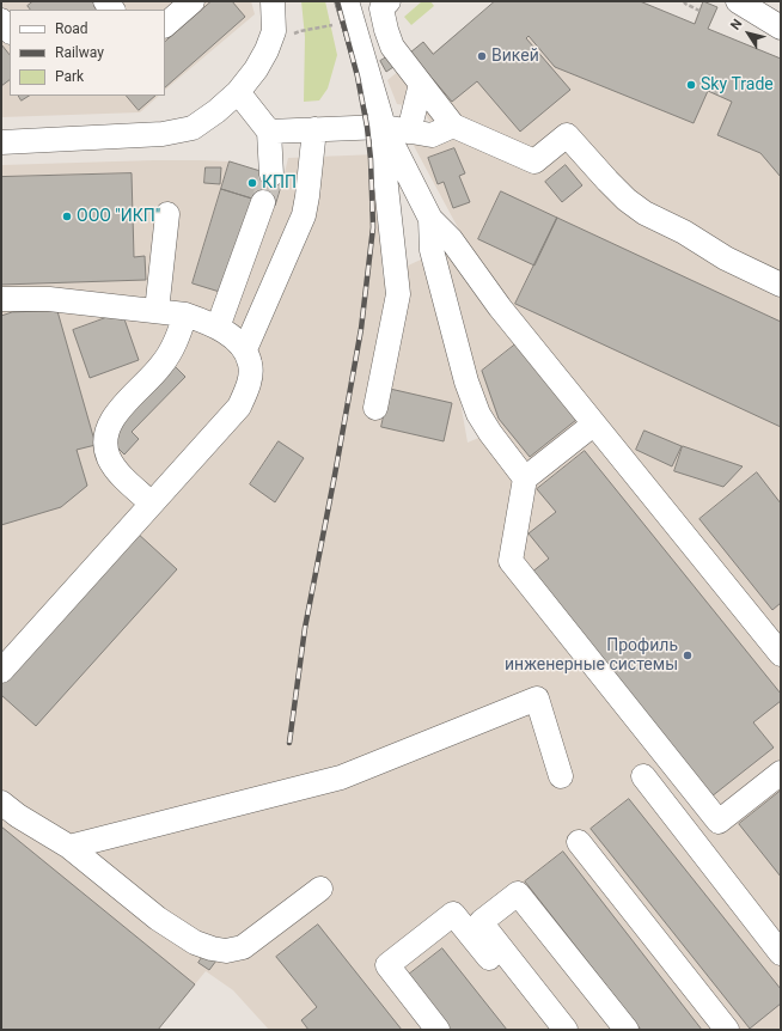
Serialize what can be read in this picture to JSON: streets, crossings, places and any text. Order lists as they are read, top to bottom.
{
  "places": [
    "Викей",
    "Sky Trade",
    "КПП",
    "ООО \"ИКП\"",
    "Профиль инженерные системы"
  ],
  "legend": ["Road", "Railway", "Park"],
  "north": "top left"
}
